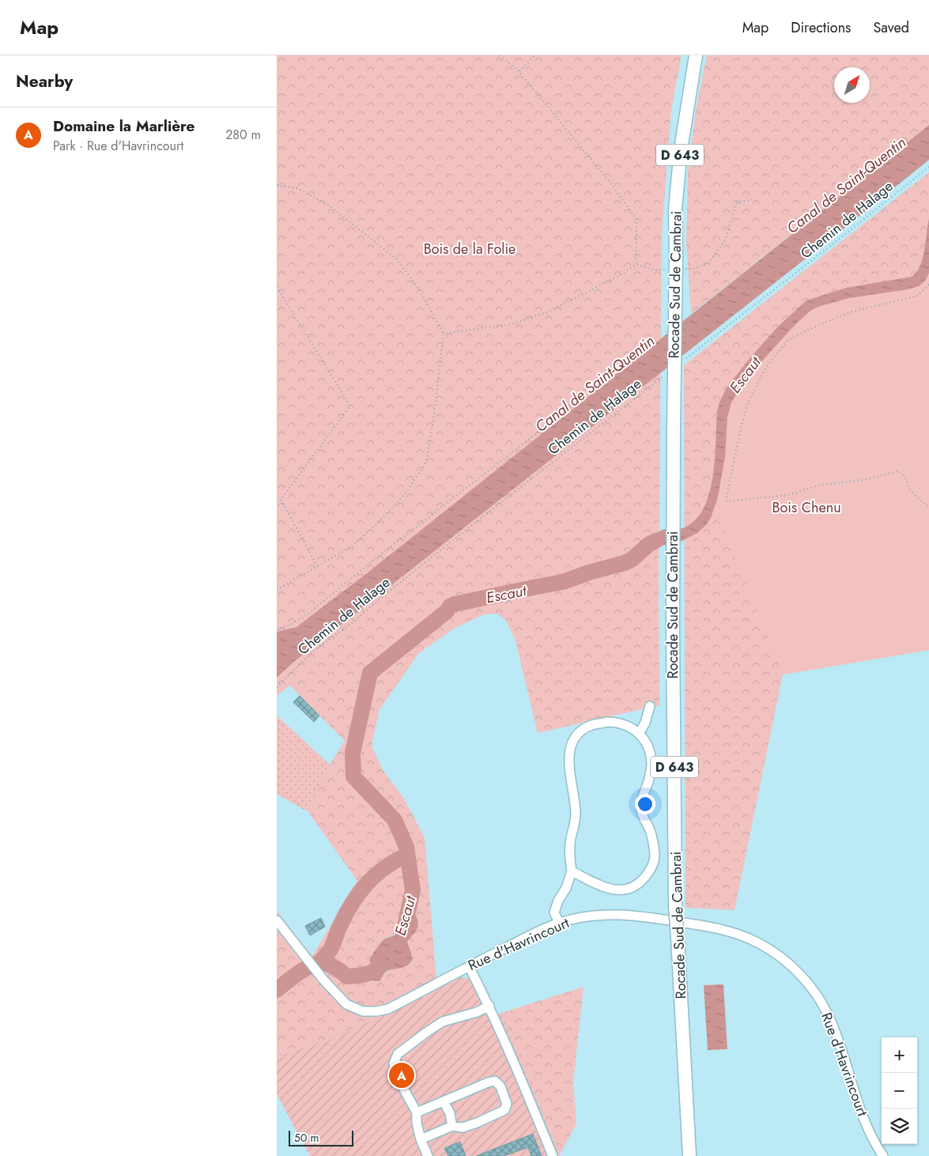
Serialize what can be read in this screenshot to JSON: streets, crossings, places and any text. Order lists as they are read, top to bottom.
{
  "streets": {
    "highway": ["D 643", "Rocade Sud de Cambrai"],
    "street": ["Rue d'Havrincourt"],
    "path": ["Chemin de Halage"]
  },
  "water": ["Canal de Saint-Quentin", "Escaut"],
  "parks": ["Bois de la Folie", "Bois Chenu"],
  "scale_bar": "50 m",
  "north": "top right",
  "page": {
    "header": "Map",
    "nav": ["Map", "Directions", "Saved"],
    "heading": "Nearby",
    "list": [
      {
        "mark": "A",
        "name": "Domaine la Marlière",
        "note": "Park · Rue d'Havrincourt",
        "value": "280 m"
      }
    ],
    "map_buttons": ["+", "−"],
    "pins": "A",
    "scale": "50 m"
  }
}
